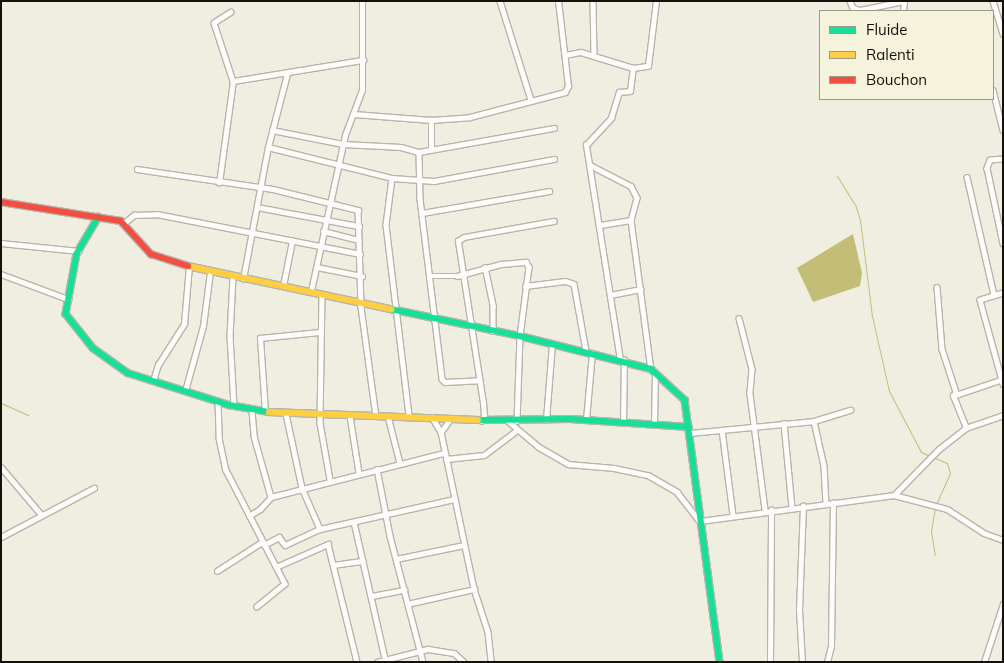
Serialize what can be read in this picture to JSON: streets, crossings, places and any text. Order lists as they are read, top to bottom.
{
  "legend": ["Fluide", "Ralenti", "Bouchon"]
}
